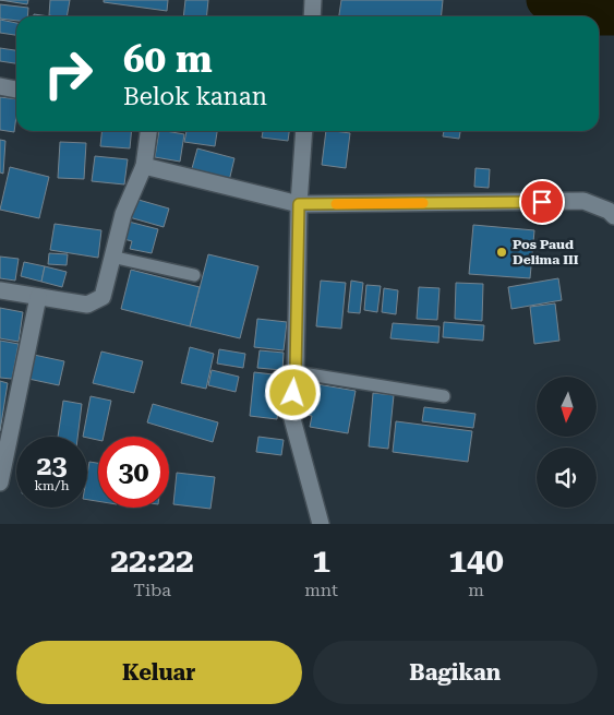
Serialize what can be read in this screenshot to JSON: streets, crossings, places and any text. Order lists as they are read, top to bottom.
{
  "places": ["Pos Paud Delima III"],
  "north": "bottom",
  "page": {
    "turn": ["60 m", "Belok kanan"],
    "speed": "23 km/h",
    "limit": "30",
    "eta": [
      "22:22",
      "Tiba",
      "1",
      "mnt",
      "140",
      "m"
    ],
    "buttons": ["Keluar", "Bagikan"]
  }
}
